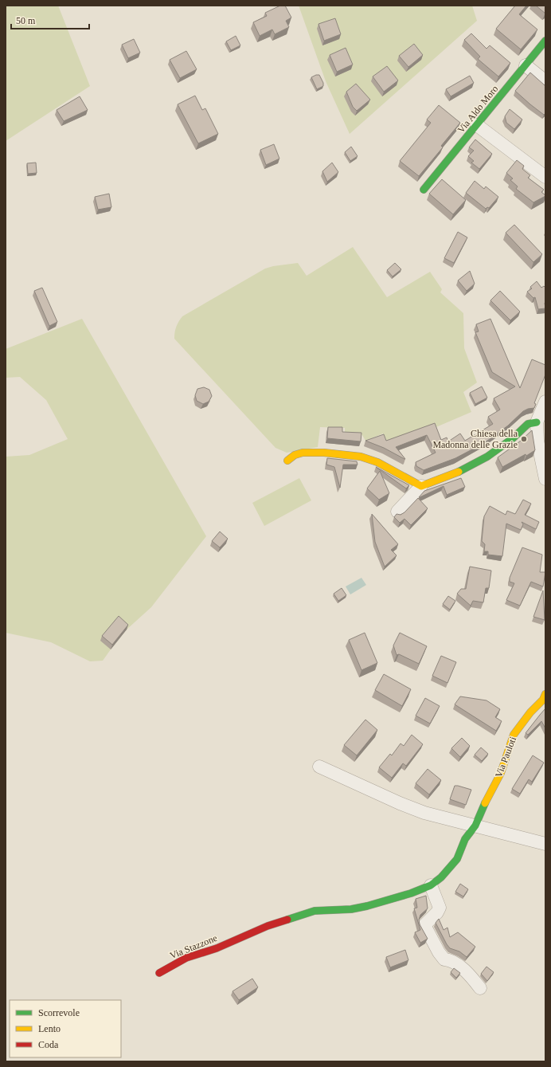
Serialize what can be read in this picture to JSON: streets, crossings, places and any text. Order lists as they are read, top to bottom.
{
  "streets": {
    "street": ["Via Aldo Moro", "Via Pauloti", "Via Stazzone"]
  },
  "crossings": [
    ["Via Pauloti", "Via Stazzone"]
  ],
  "places": ["Chiesa della Madonna delle Grazie"],
  "legend": ["Scorrevole", "Lento", "Coda"],
  "scale_bar": "50 m"
}
